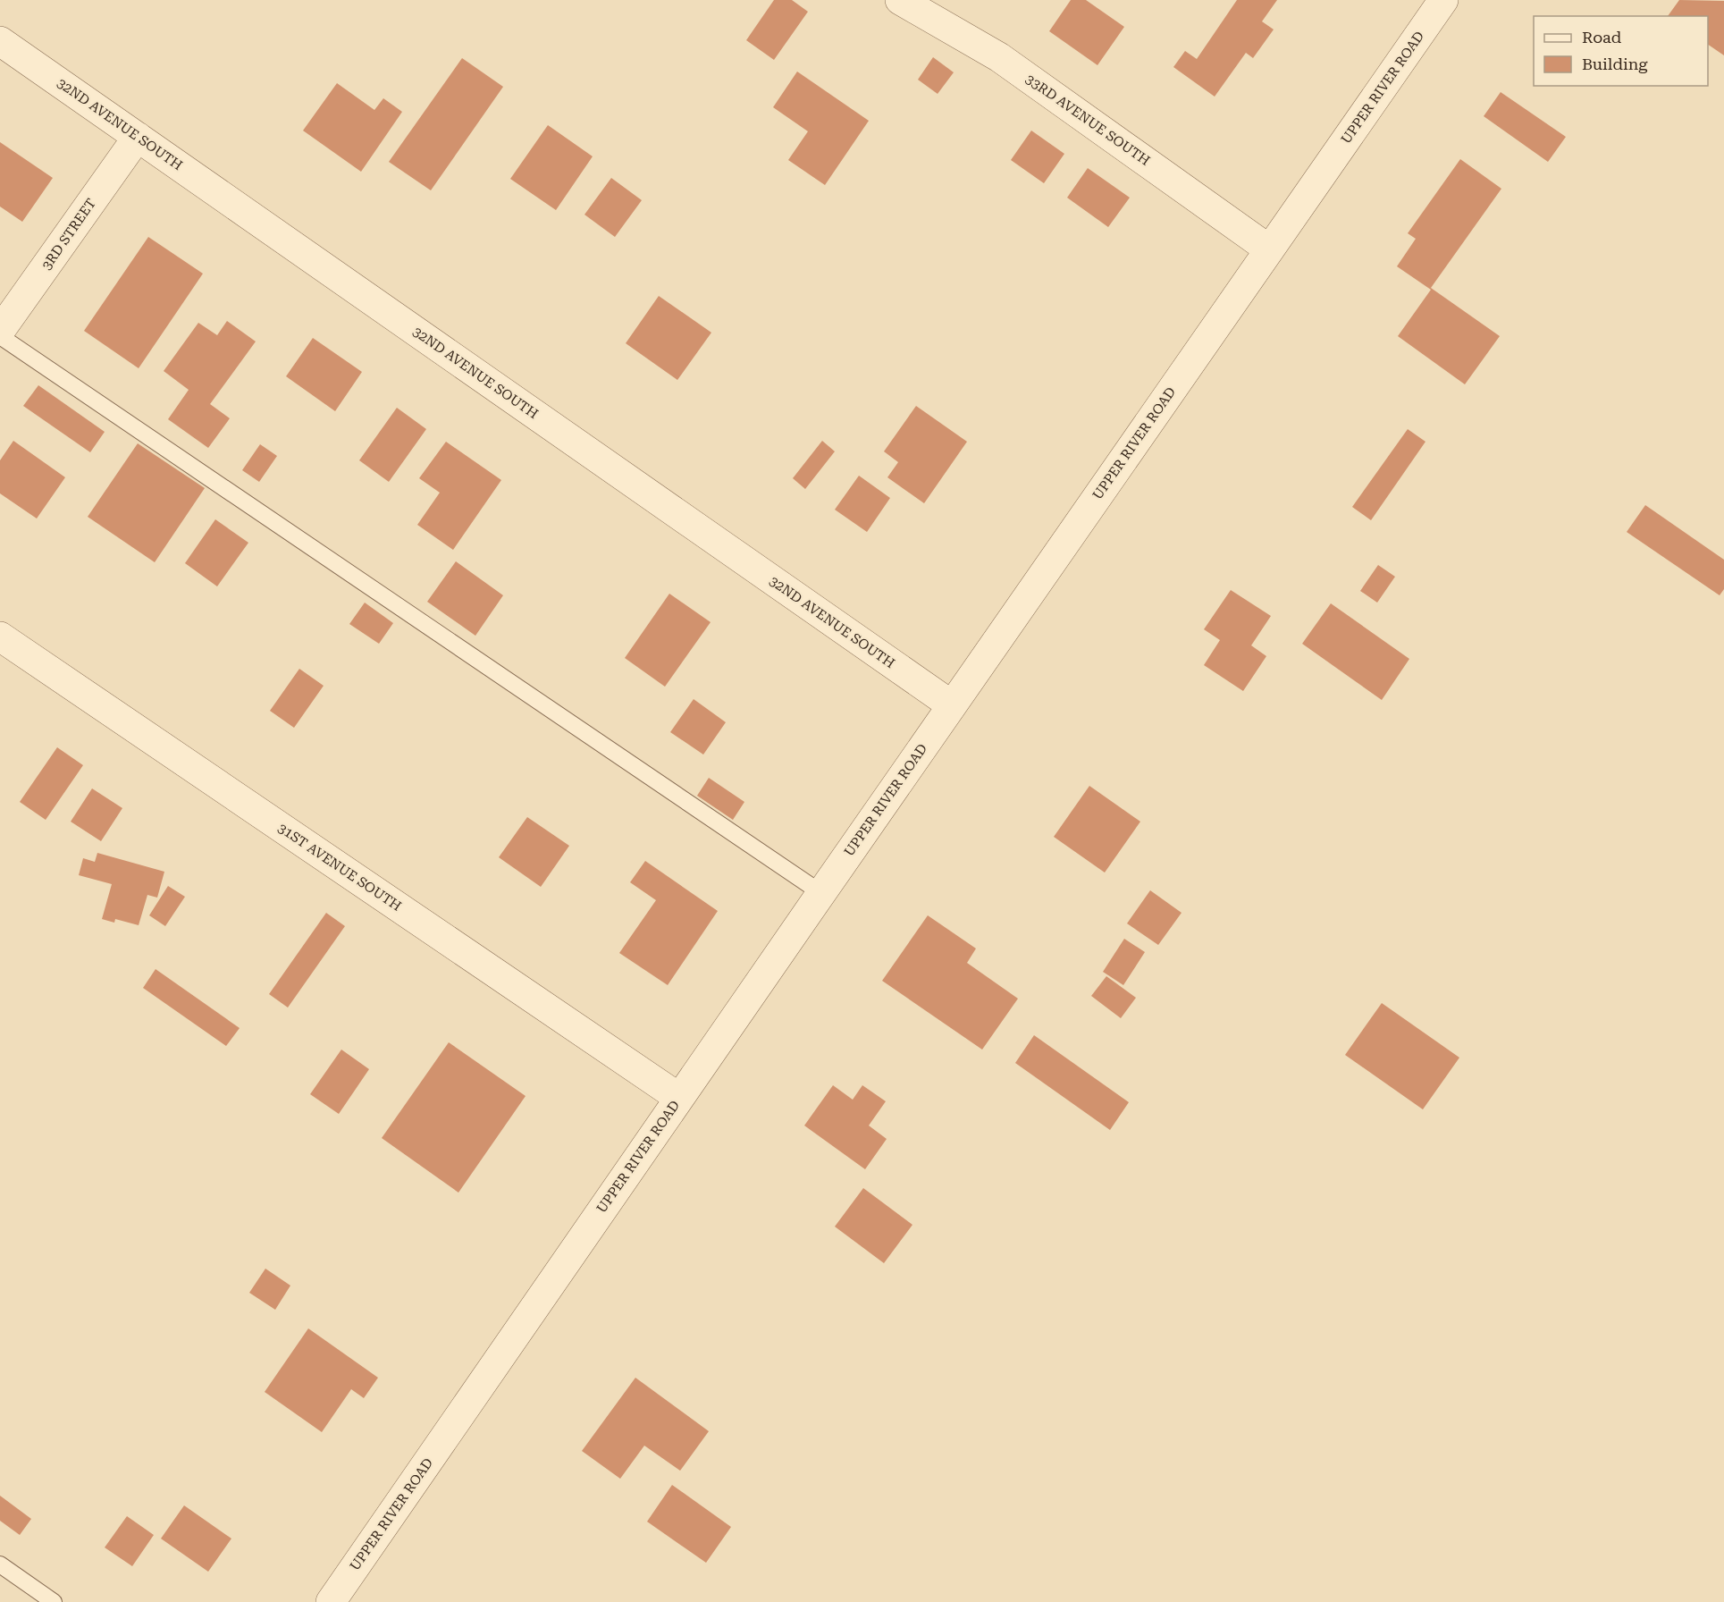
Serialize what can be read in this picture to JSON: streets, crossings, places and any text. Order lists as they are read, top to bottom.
{
  "streets": {
    "street": [
      "UPPER RIVER ROAD",
      "33RD AVENUE SOUTH",
      "32ND AVENUE SOUTH",
      "3RD STREET",
      "31ST AVENUE SOUTH"
    ]
  },
  "crossings": [
    ["UPPER RIVER ROAD", "33RD AVENUE SOUTH"],
    ["UPPER RIVER ROAD", "32ND AVENUE SOUTH"],
    ["UPPER RIVER ROAD", "31ST AVENUE SOUTH"],
    ["32ND AVENUE SOUTH", "3RD STREET"]
  ],
  "legend": ["Road", "Building"]
}
